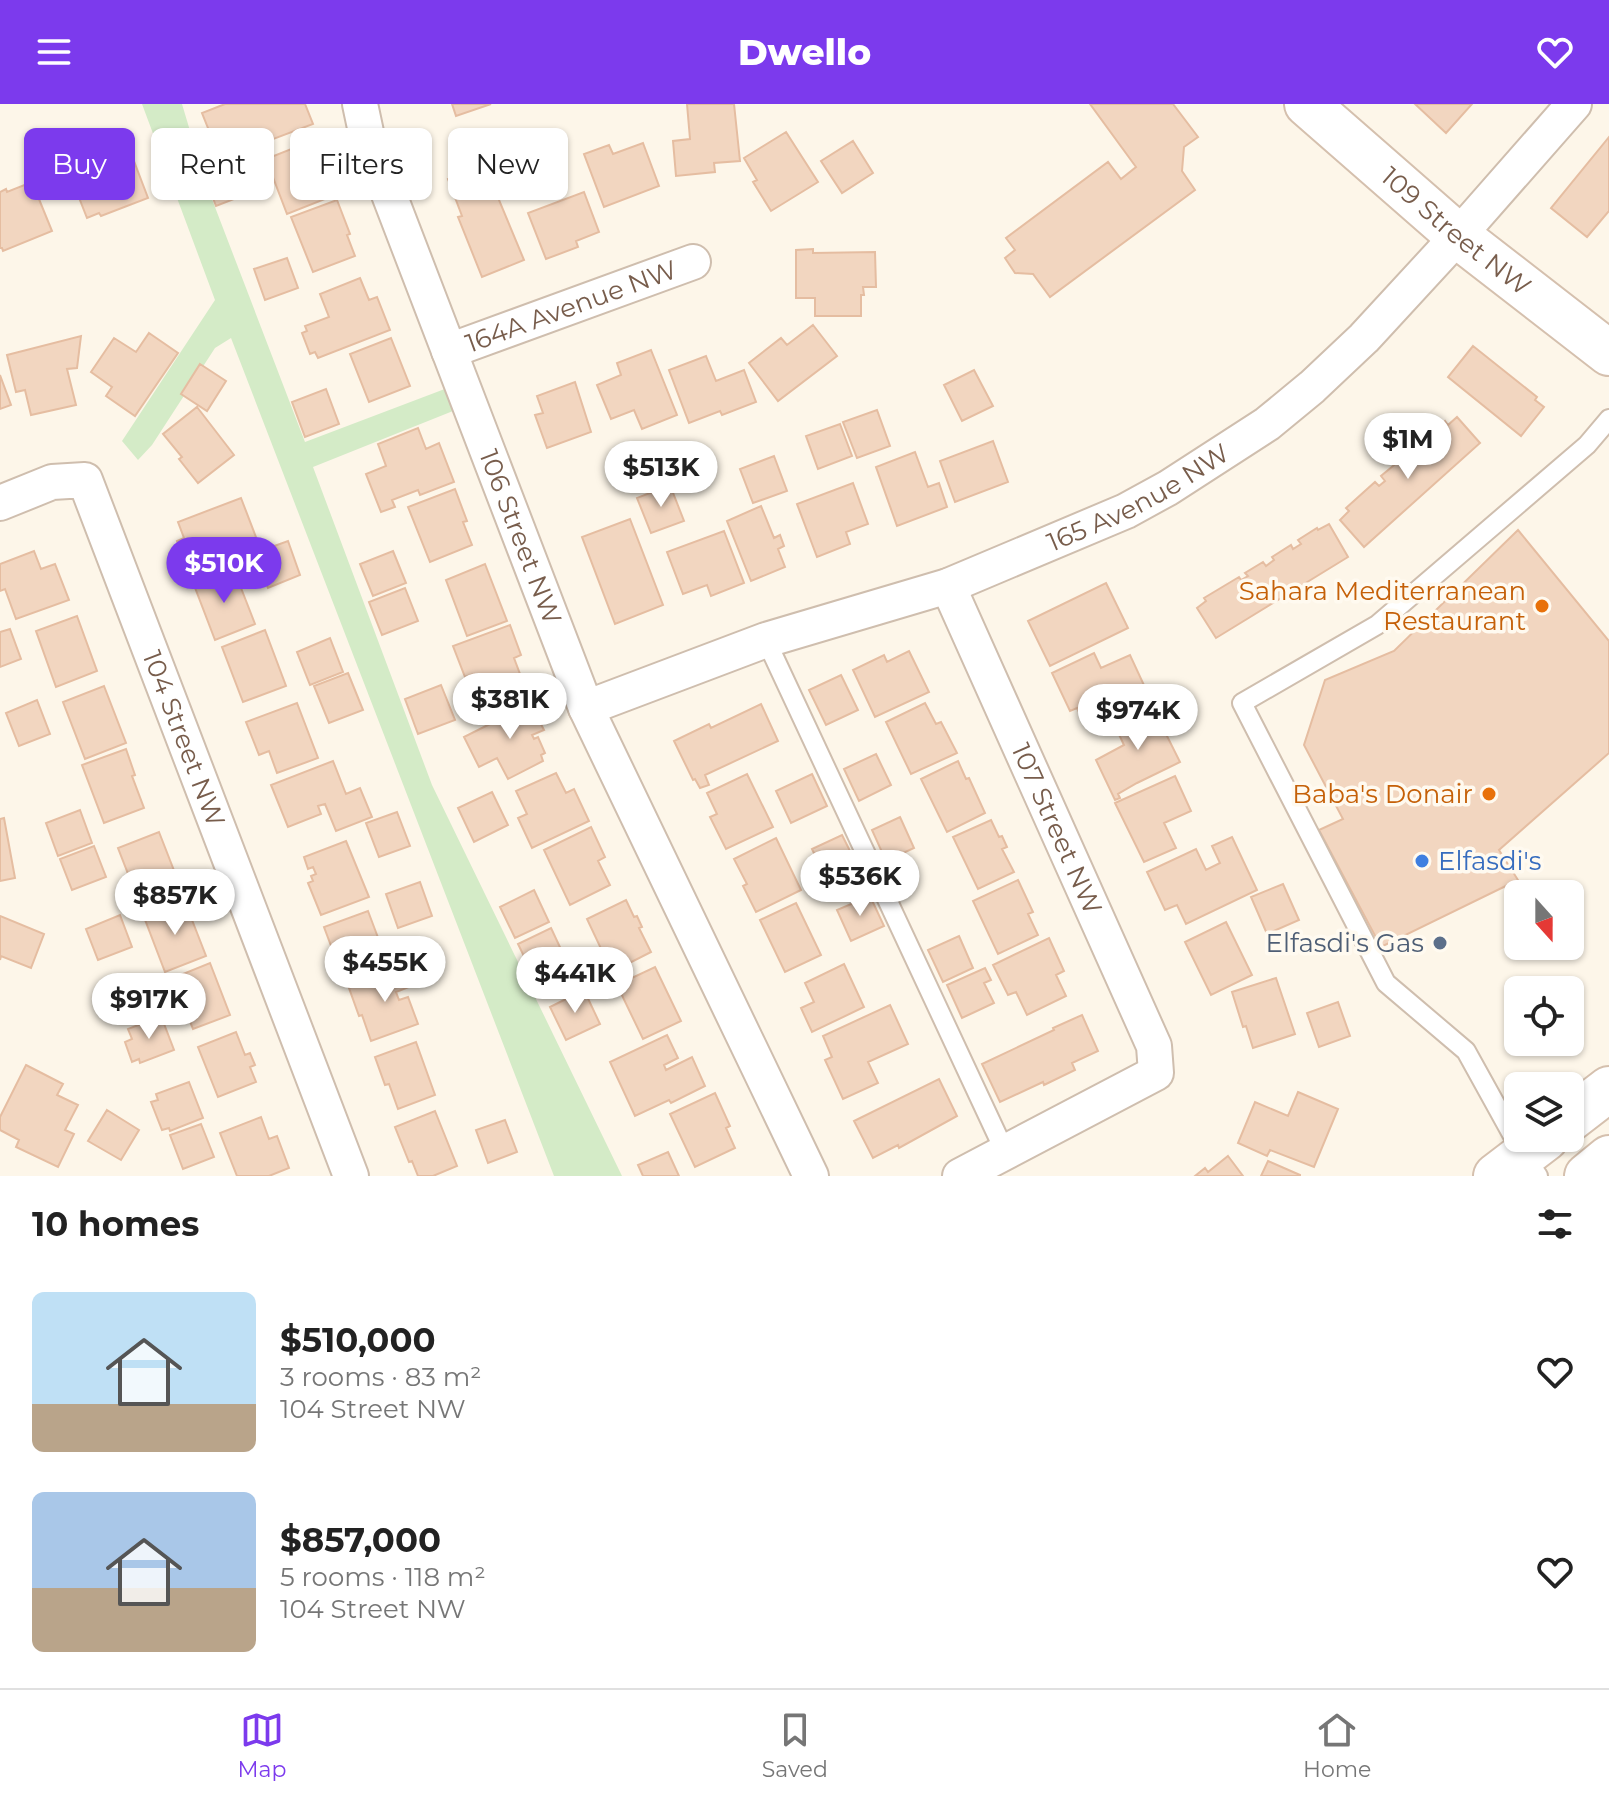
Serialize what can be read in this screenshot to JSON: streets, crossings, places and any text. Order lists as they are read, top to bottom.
{
  "streets": {
    "street": [
      "109 Street NW",
      "164A Avenue NW",
      "165 Avenue NW",
      "106 Street NW",
      "104 Street NW",
      "107 Street NW"
    ]
  },
  "crossings": [
    ["109 Street NW", "165 Avenue NW"],
    ["164A Avenue NW", "106 Street NW"],
    ["165 Avenue NW", "106 Street NW"],
    ["165 Avenue NW", "107 Street NW"]
  ],
  "places": [
    "Sahara Mediterranean Restaurant",
    "Baba's Donair",
    "Elfasdi's",
    "Elfasdi's Gas"
  ],
  "north": "bottom",
  "page": {
    "header": "Dwello",
    "chip": [
      "Buy",
      "Rent",
      "Filters",
      "New"
    ],
    "price": [
      "$1M",
      "$513K",
      "$510K",
      "$381K",
      "$974K",
      "$536K",
      "$857K",
      "$455K",
      "$441K",
      "$917K"
    ],
    "heading": "10 homes",
    "list": [
      {
        "name": "$510,000",
        "note": "3 rooms · 83 m² · 104 Street NW"
      },
      {
        "name": "$857,000",
        "note": "5 rooms · 118 m² · 104 Street NW"
      }
    ],
    "tabs": ["Map", "Saved", "Home"]
  }
}
